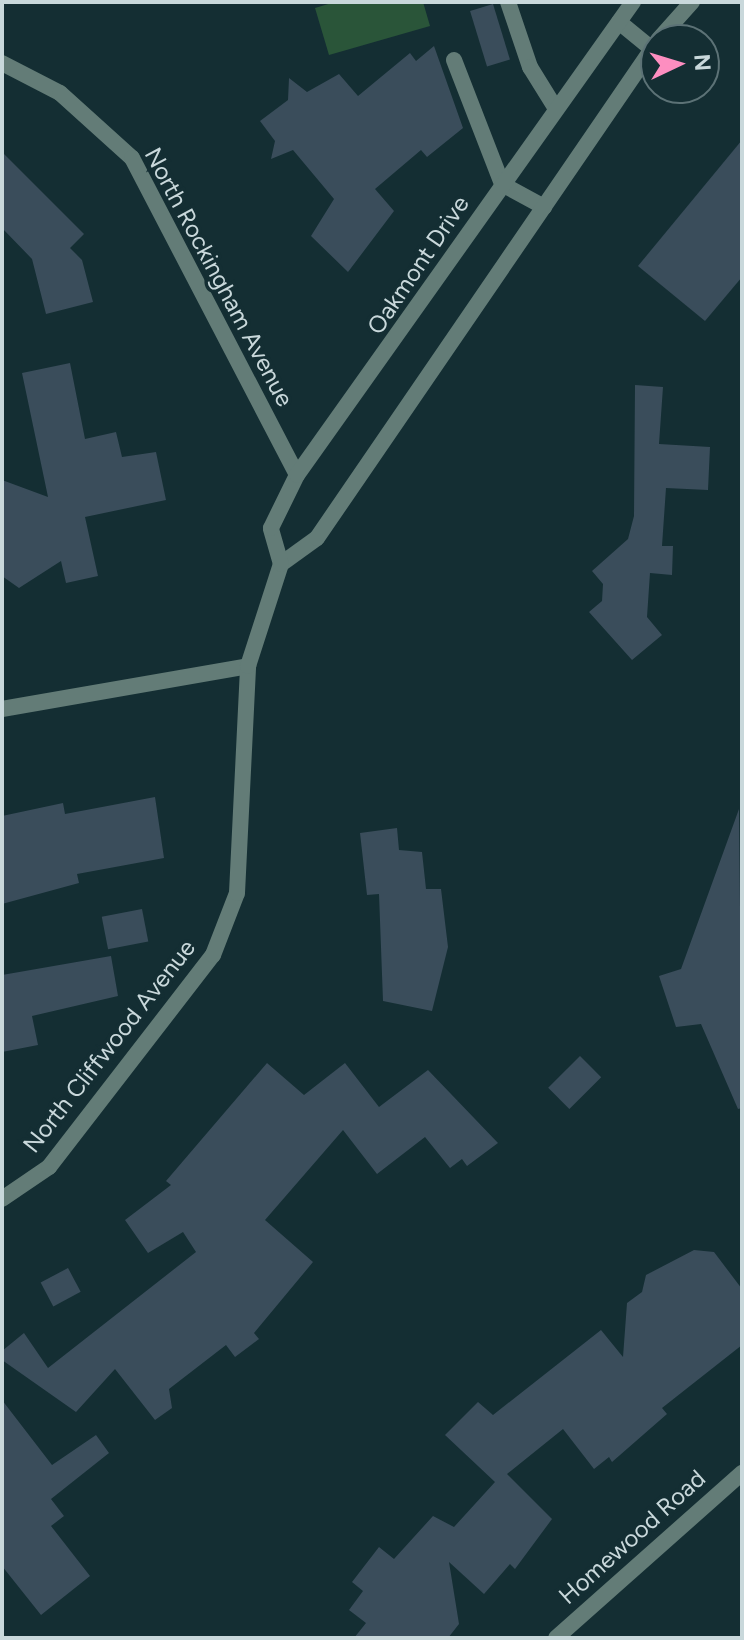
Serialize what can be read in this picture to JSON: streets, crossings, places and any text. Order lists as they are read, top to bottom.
{
  "streets": {
    "street": [
      "Oakmont Drive",
      "North Rockingham Avenue",
      "North Cliffwood Avenue",
      "Homewood Road"
    ]
  },
  "crossings": [
    ["Oakmont Drive", "North Rockingham Avenue"]
  ],
  "north": "right"
}
